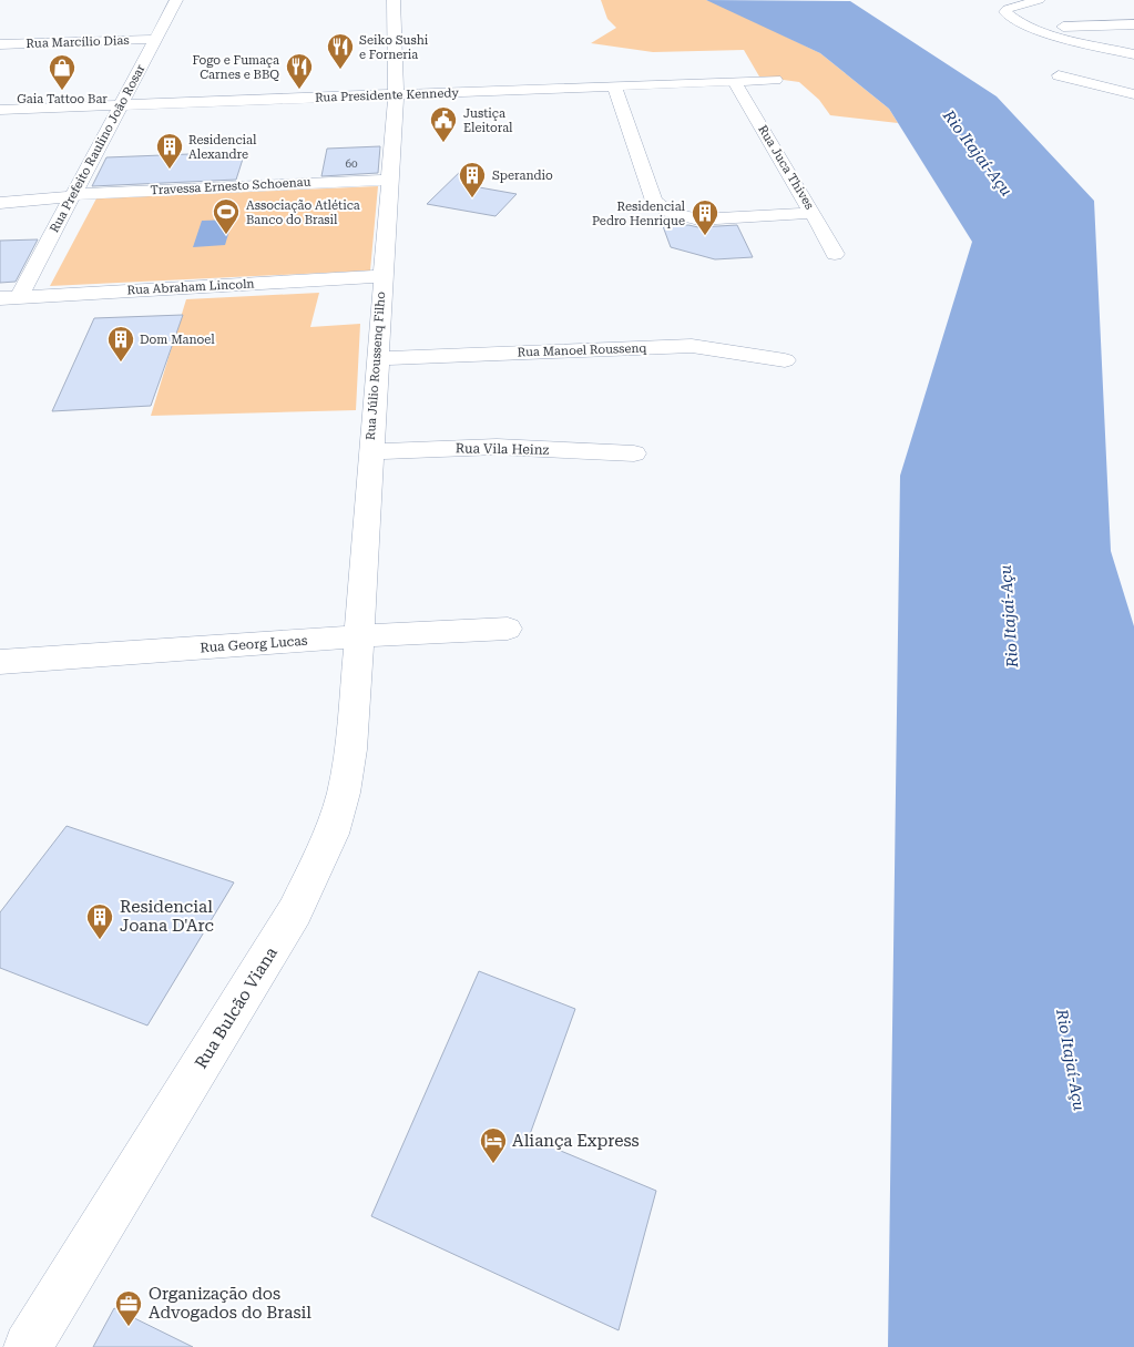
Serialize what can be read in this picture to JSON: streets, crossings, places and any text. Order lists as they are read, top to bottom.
{
  "streets": {
    "street": [
      "Rua Marcílio Dias",
      "Rua Presidente Kennedy",
      "Rua Prefeito Raulino João Rosar",
      "Rua Juca Thives",
      "Travessa Ernesto Schoenau",
      "Rua Abraham Lincoln",
      "Rua Manoel Roussenq",
      "Rua Júlio Roussenq Filho",
      "Rua Vila Heinz",
      "Rua Georg Lucas",
      "Rua Bulcão Viana"
    ]
  },
  "crossings": [
    ["Rua Marcílio Dias", "Rua Prefeito Raulino João Rosar"],
    ["Rua Presidente Kennedy", "Rua Prefeito Raulino João Rosar"],
    ["Rua Presidente Kennedy", "Rua Juca Thives"],
    ["Rua Presidente Kennedy", "Rua Júlio Roussenq Filho"],
    ["Rua Prefeito Raulino João Rosar", "Travessa Ernesto Schoenau"],
    ["Rua Prefeito Raulino João Rosar", "Rua Abraham Lincoln"],
    ["Travessa Ernesto Schoenau", "Rua Júlio Roussenq Filho"],
    ["Rua Abraham Lincoln", "Rua Júlio Roussenq Filho"],
    ["Rua Manoel Roussenq", "Rua Júlio Roussenq Filho"],
    ["Rua Júlio Roussenq Filho", "Rua Vila Heinz"],
    ["Rua Júlio Roussenq Filho", "Rua Georg Lucas"],
    ["Rua Júlio Roussenq Filho", "Rua Bulcão Viana"],
    ["Rua Georg Lucas", "Rua Bulcão Viana"]
  ],
  "water": ["Rio Itajaí-Açu"],
  "places": {
    "restaurant": ["Seiko Sushi e Forneria", "Fogo e Fumaça Carnes e BBQ"],
    "shop": ["Gaia Tattoo Bar"],
    "public building": ["Justiça Eleitoral"],
    "building": [
      "Residencial Alexandre",
      "Sperandio",
      "Residencial Pedro Henrique",
      "Dom Manoel",
      "Residencial Joana D'Arc"
    ],
    "sports": ["Associação Atlética Banco do Brasil"],
    "hotel": ["Aliança Express"],
    "office": ["Organização dos Advogados do Brasil"]
  },
  "house_numbers": ["60"]
}
